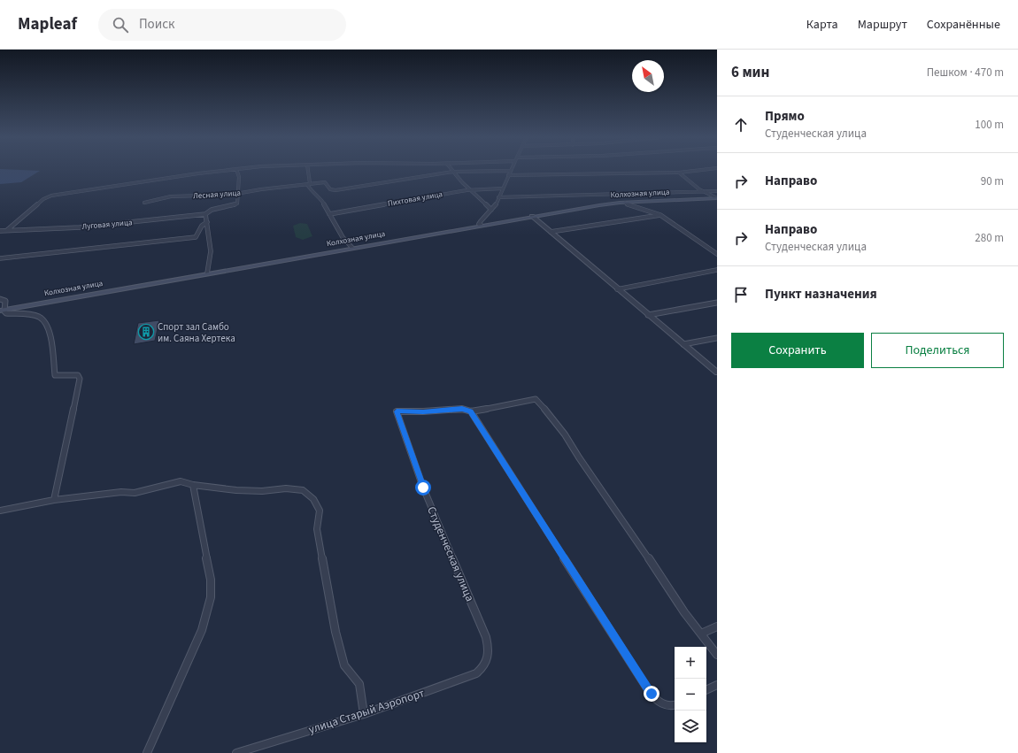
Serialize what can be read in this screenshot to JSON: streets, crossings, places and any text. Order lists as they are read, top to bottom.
{
  "streets": {
    "main road": ["Колхозная улица"],
    "street": [
      "Лесная улица",
      "Пихтовая улица",
      "Луговая улица",
      "Студенческая улица",
      "улица Старый Аэропорт"
    ]
  },
  "crossings": [
    ["Лесная улица", "Луговая улица"],
    ["Студенческая улица", "улица Старый Аэропорт"]
  ],
  "places": {
    "building": ["Спорт зал Самбо им. Саяна Хертека"]
  },
  "north": "top left",
  "page": {
    "header": "Mapleaf",
    "search": "Поиск",
    "nav": ["Карта", "Маршрут", "Сохранённые"],
    "heading": ["6 мин", "Пешком · 470 m"],
    "list": [
      ["Прямо", "Студенческая улица", "100 m"],
      ["Направо", "90 m"],
      ["Направо", "Студенческая улица", "280 m"],
      "Пункт назначения"
    ],
    "buttons": ["Сохранить", "Поделиться"],
    "map_buttons": ["+", "−"]
  }
}
